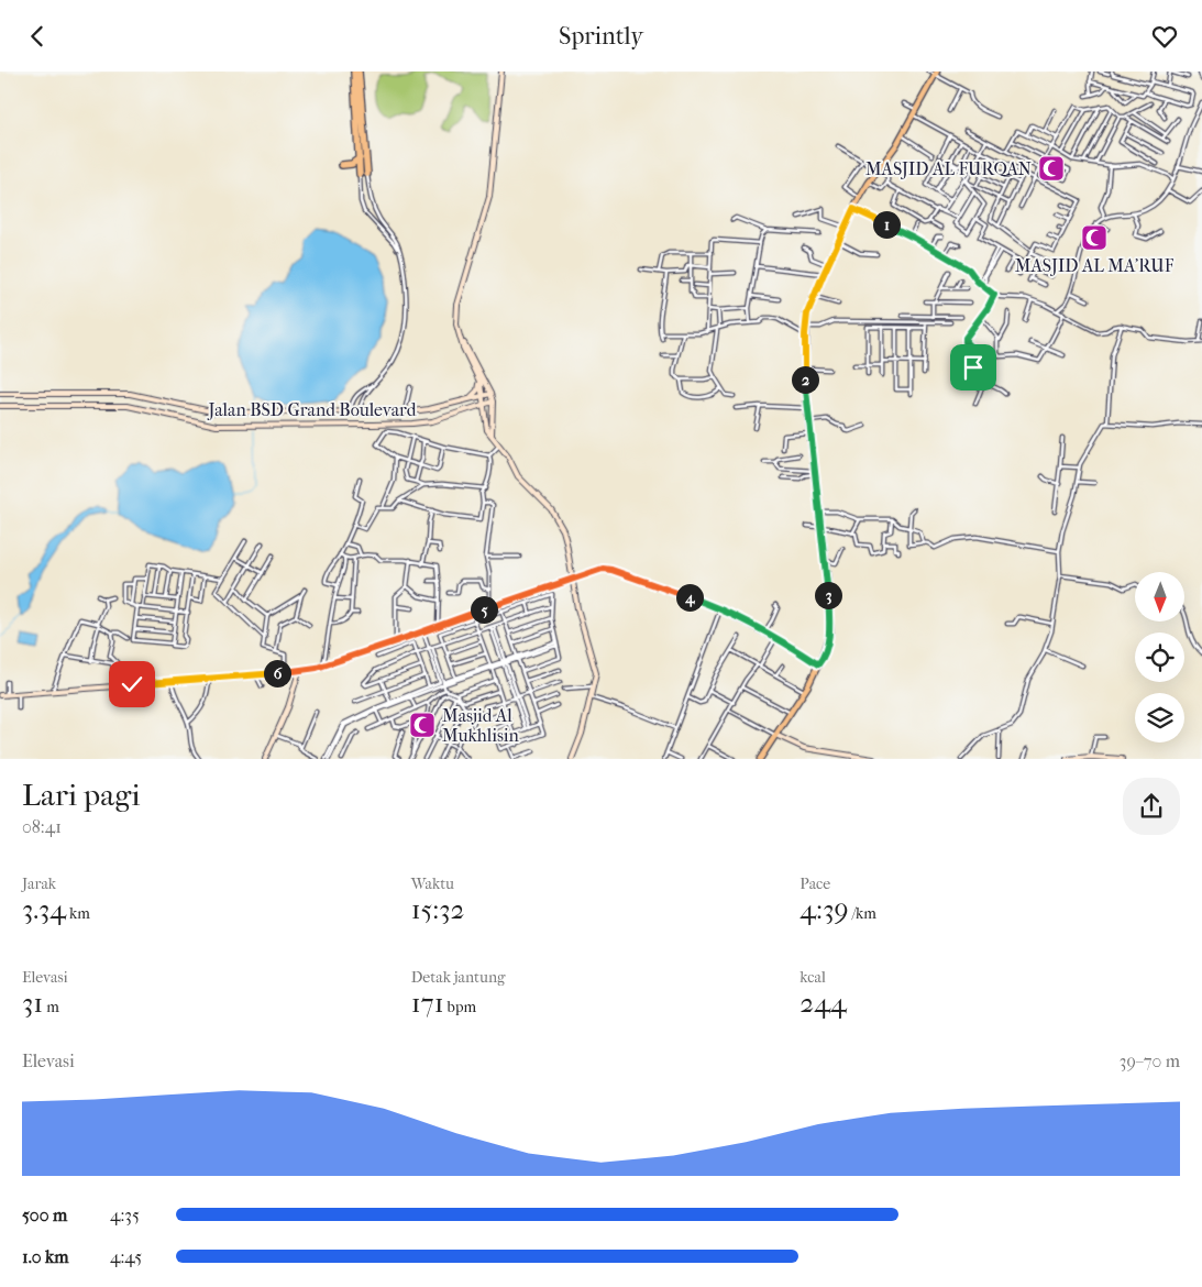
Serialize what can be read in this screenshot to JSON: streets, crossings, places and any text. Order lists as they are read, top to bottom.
{
  "streets": {
    "main road": ["Jalan BSD Grand Boulevard"]
  },
  "places": {
    "mosque": ["MASJID AL FURQAN", "MASJID AL MA'RUF", "Masjid Al Mukhlisin"]
  },
  "north": "bottom",
  "page": {
    "header": "Sprintly",
    "pins": [
      "1",
      "2",
      "3",
      "4",
      "5",
      "6"
    ],
    "heading": ["Lari pagi", "08:41"],
    "stats": [
      ["Jarak", "3.34 km"],
      ["Waktu", "15:32"],
      ["Pace", "4:39 /km"],
      ["Elevasi", "31 m"],
      ["Detak jantung", "171 bpm"],
      ["kcal", "244"]
    ],
    "chart": ["Elevasi", "39–70 m"],
    "list": [
      {
        "name": "500 m",
        "note": "4:35"
      },
      {
        "name": "1.0 km",
        "note": "4:45"
      }
    ]
  }
}
